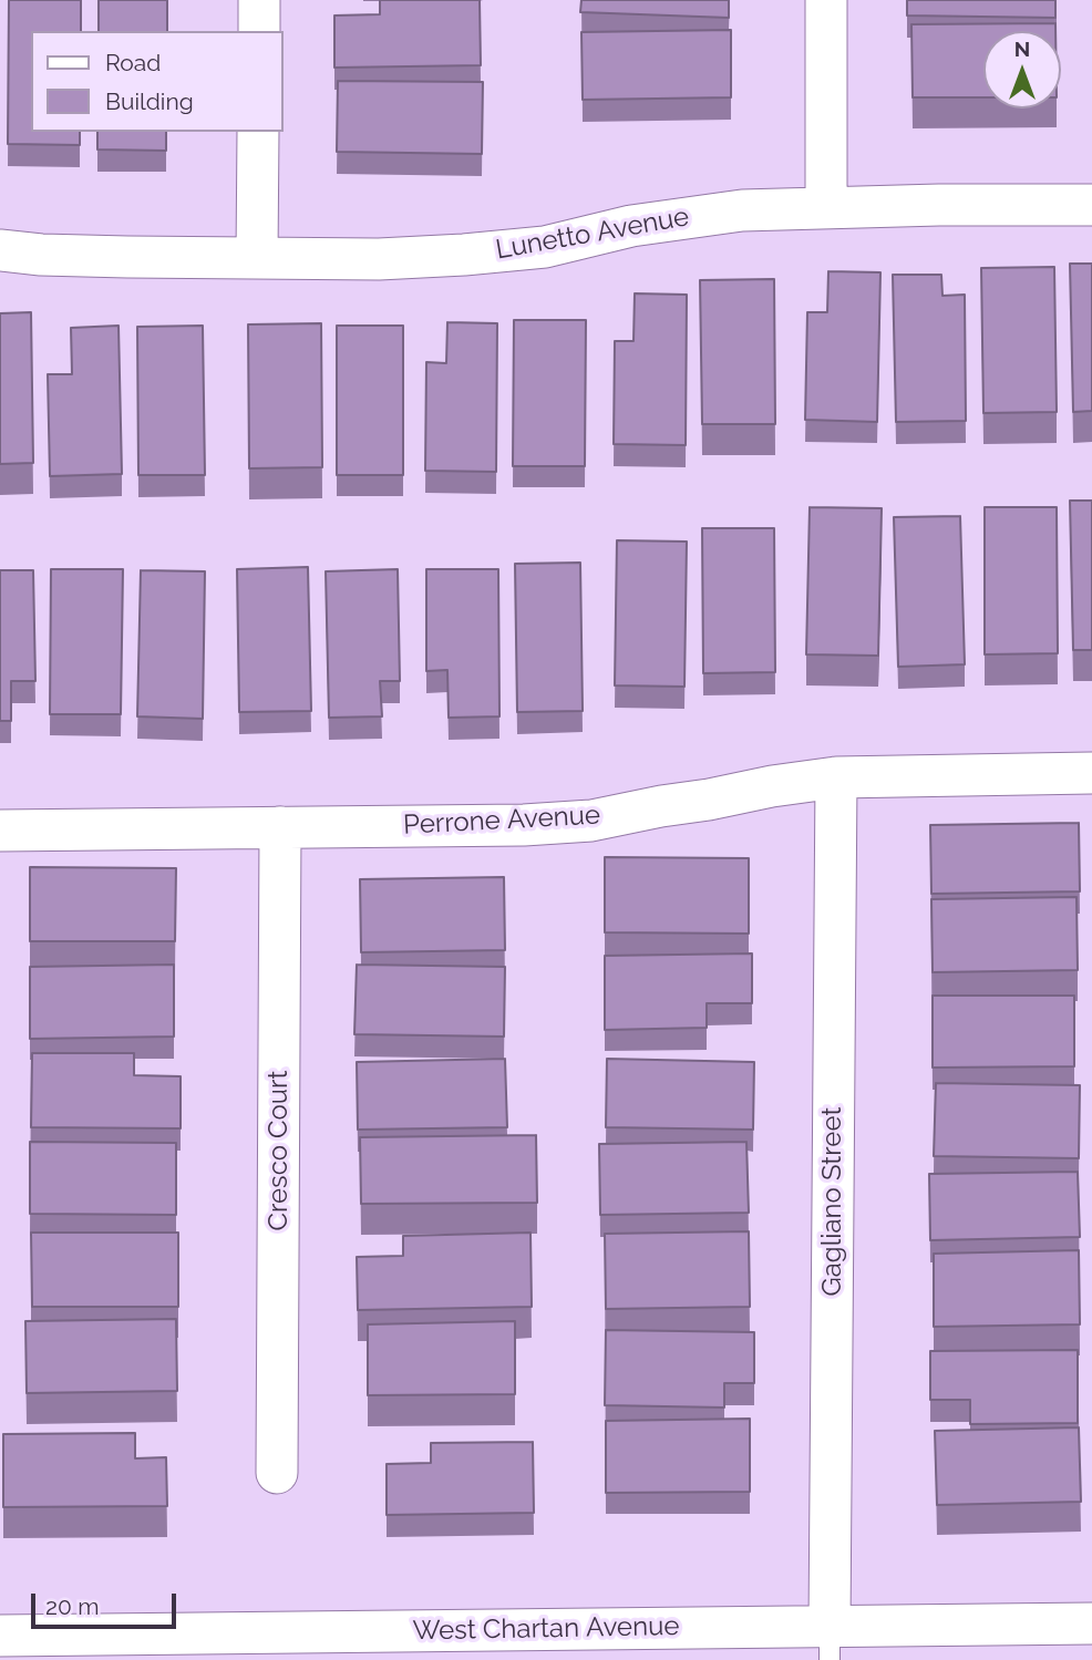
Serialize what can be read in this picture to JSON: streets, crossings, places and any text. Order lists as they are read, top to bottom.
{
  "streets": {
    "street": [
      "Lunetto Avenue",
      "Perrone Avenue",
      "Cresco Court",
      "Gagliano Street",
      "West Chartan Avenue"
    ]
  },
  "crossings": [
    ["Perrone Avenue", "Cresco Court"],
    ["Perrone Avenue", "Gagliano Street"],
    ["Gagliano Street", "West Chartan Avenue"]
  ],
  "legend": ["Road", "Building"],
  "scale_bar": "20 m",
  "north": "top"
}
